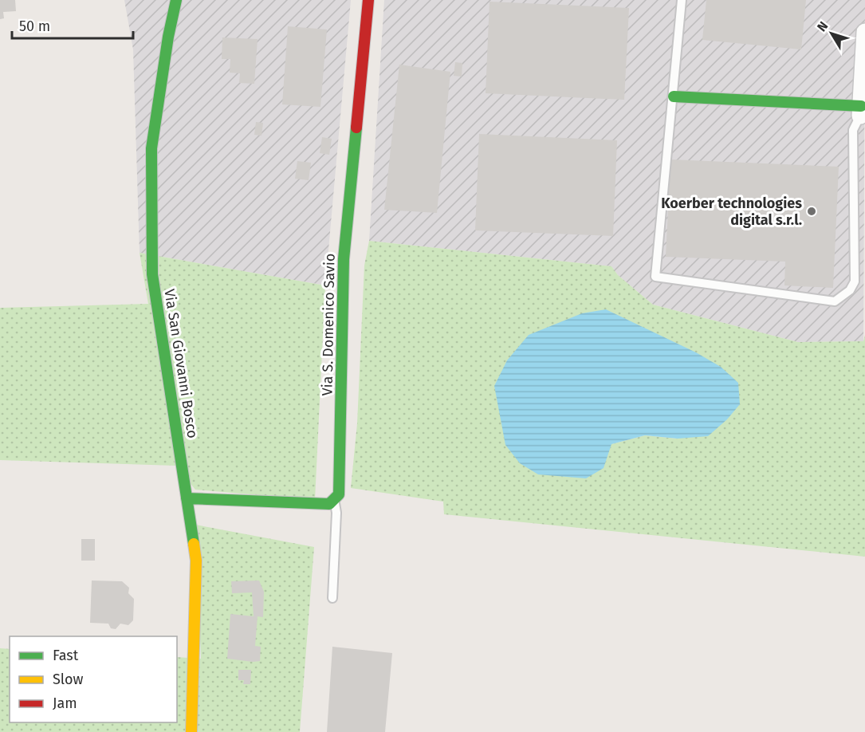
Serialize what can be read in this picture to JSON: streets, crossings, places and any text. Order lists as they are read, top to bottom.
{
  "streets": {
    "street": ["Via S. Domenico Savio", "Via San Giovanni Bosco"]
  },
  "places": ["Koerber technologies digital s.r.l."],
  "legend": ["Fast", "Slow", "Jam"],
  "scale_bar": "50 m",
  "north": "top left"
}
